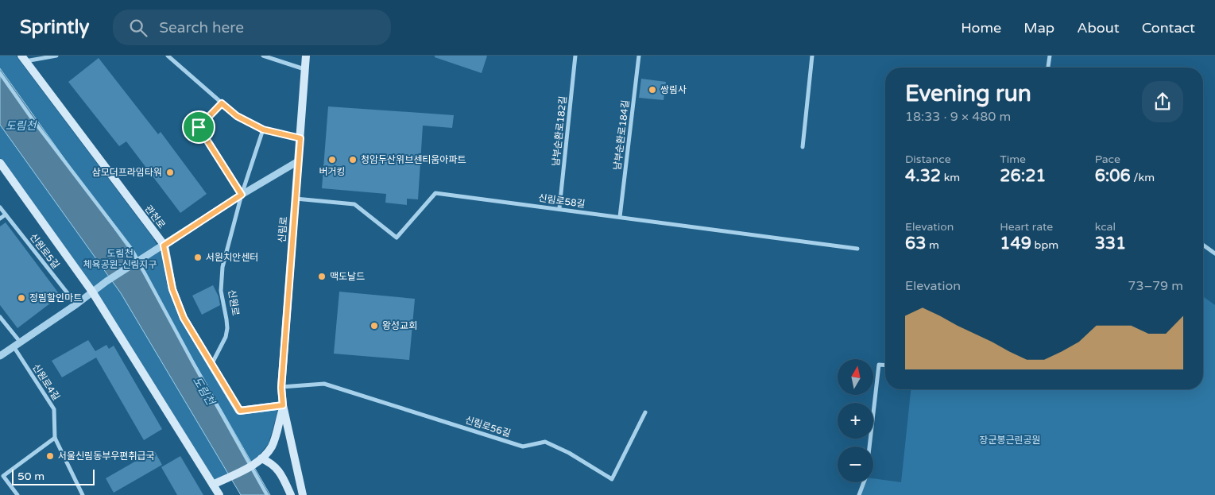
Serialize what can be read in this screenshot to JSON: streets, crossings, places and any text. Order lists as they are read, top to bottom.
{
  "streets": {
    "main road": ["관천로", "신림로"],
    "street": [
      "남부순환로182길",
      "남부순환로184길",
      "신림로58길",
      "신원로5길",
      "신원로",
      "신원로4길",
      "신림로56길"
    ]
  },
  "crossings": [
    ["남부순환로182길", "신림로58길"],
    ["남부순환로184길", "신림로58길"],
    ["신림로58길", "신림로"],
    ["관천로", "신림로"],
    ["관천로", "신원로"],
    ["신림로", "신림로56길"]
  ],
  "water": ["도림천"],
  "parks": ["도림천 체육공원-신림지구", "장군봉근린공원"],
  "places": [
    "쌍림사",
    "버거킹",
    "청암두산위브센티움아파트",
    "삼모더프라임타워",
    "서원치안센터",
    "맥도날드",
    "정림할인마트",
    "왕성교회",
    "서울신림동부우편취급국"
  ],
  "scale_bar": "50 m",
  "north": "top",
  "page": {
    "header": "Sprintly",
    "search": "Search here",
    "nav": [
      "Home",
      "Map",
      "About",
      "Contact"
    ],
    "heading": ["Evening run", "18:33 · 9 × 480 m"],
    "stats": [
      ["Distance", "4.32 km"],
      ["Time", "26:21"],
      ["Pace", "6:06 /km"],
      ["Elevation", "63 m"],
      ["Heart rate", "149 bpm"],
      ["kcal", "331"]
    ],
    "chart": ["Elevation", "73–79 m"],
    "map_buttons": ["+", "−"],
    "scale": "50 m"
  }
}
